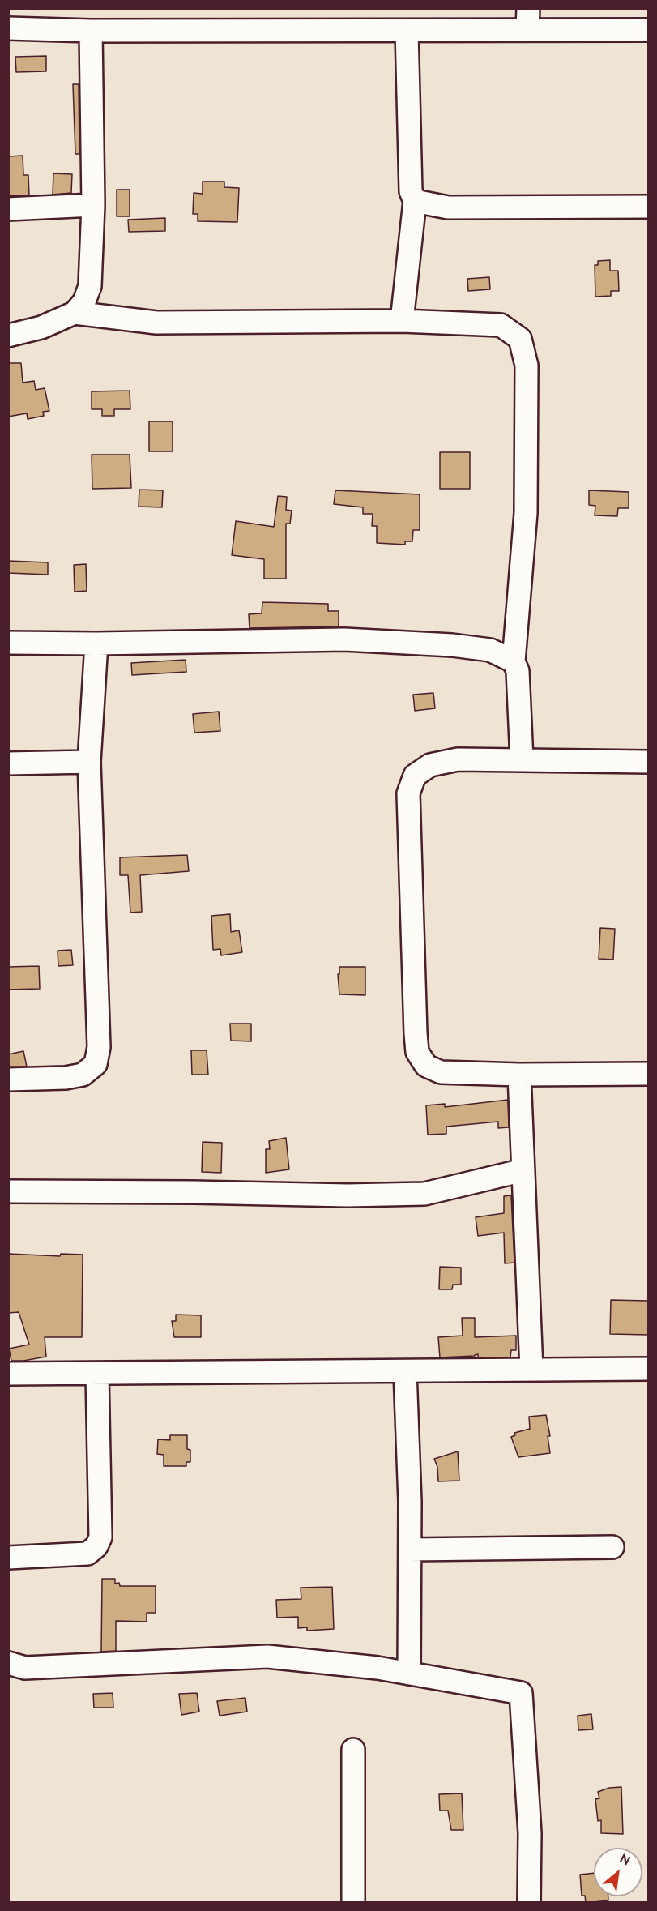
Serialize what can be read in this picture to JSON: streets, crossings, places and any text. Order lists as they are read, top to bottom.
{
  "north": "top right"
}
